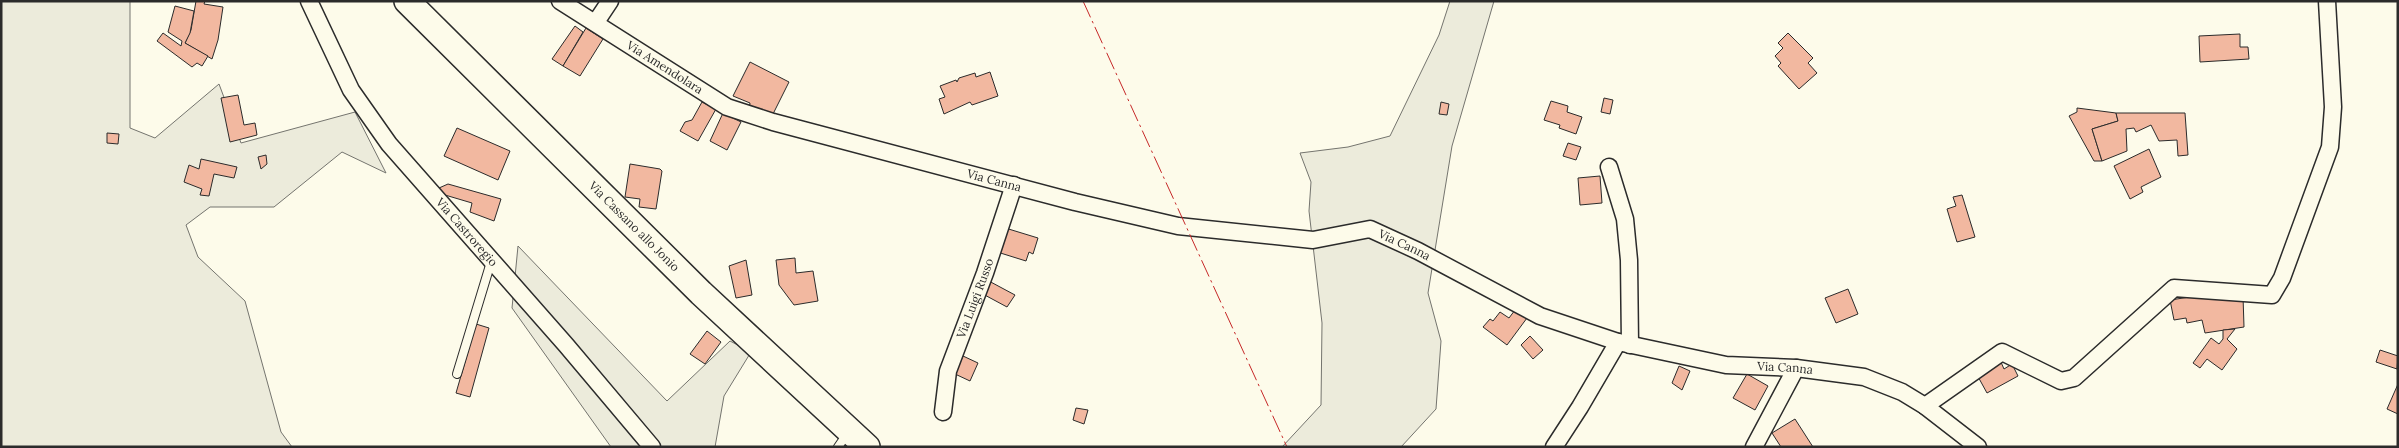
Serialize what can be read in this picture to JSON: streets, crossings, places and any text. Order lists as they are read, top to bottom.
{
  "streets": {
    "main road": ["Via Cassano allo Jonio"],
    "street": [
      "Via Amendolara",
      "Via Canna",
      "Via Castroregio",
      "Via Luigi Russo"
    ]
  },
  "crossings": [
    ["Via Amendolara", "Via Canna"],
    ["Via Canna", "Via Luigi Russo"]
  ]
}
